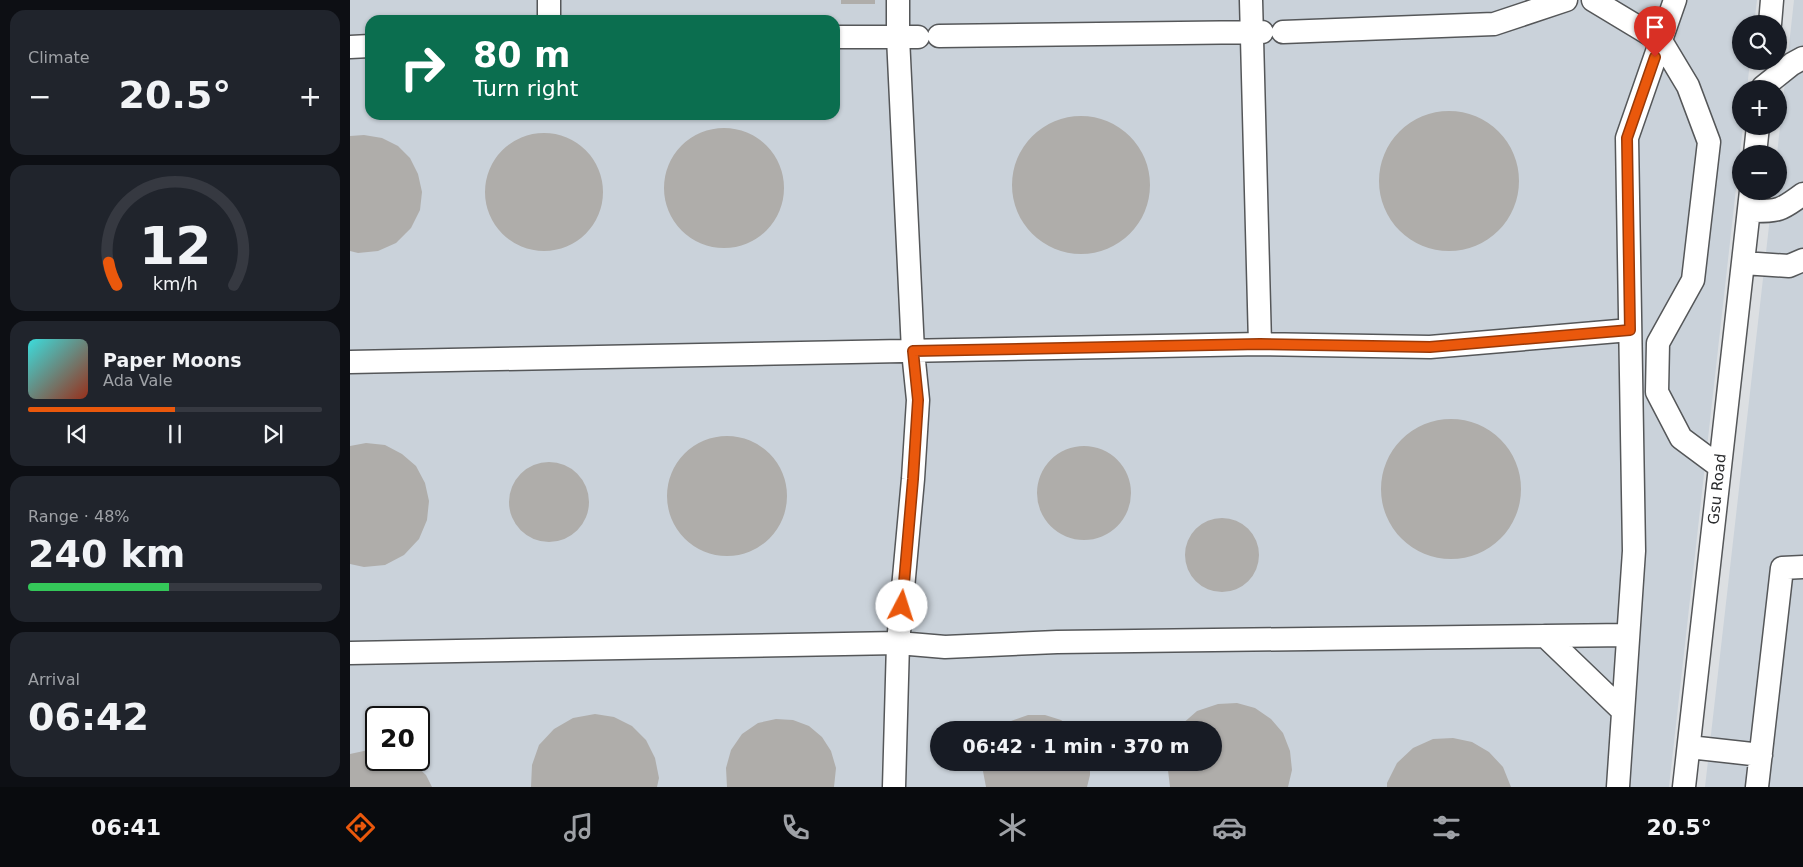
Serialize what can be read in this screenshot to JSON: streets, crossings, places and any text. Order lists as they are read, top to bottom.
{
  "streets": {
    "street": ["Gsu Road"]
  },
  "page": {
    "tile": [
      "Climate",
      ["Range · 48%", "240 km"],
      ["Arrival", "06:42"]
    ],
    "map_buttons": ["+", "−"],
    "turn": ["80 m", "Turn right"],
    "heat": ["−", "20.5°", "+"],
    "song": ["Paper Moons", "Ada Vale"],
    "limit": "20",
    "trip": "06:42 · 1 min · 370 m",
    "tabs": ["06:41", "20.5°"],
    "gauge": ["12", "km/h"]
  }
}
